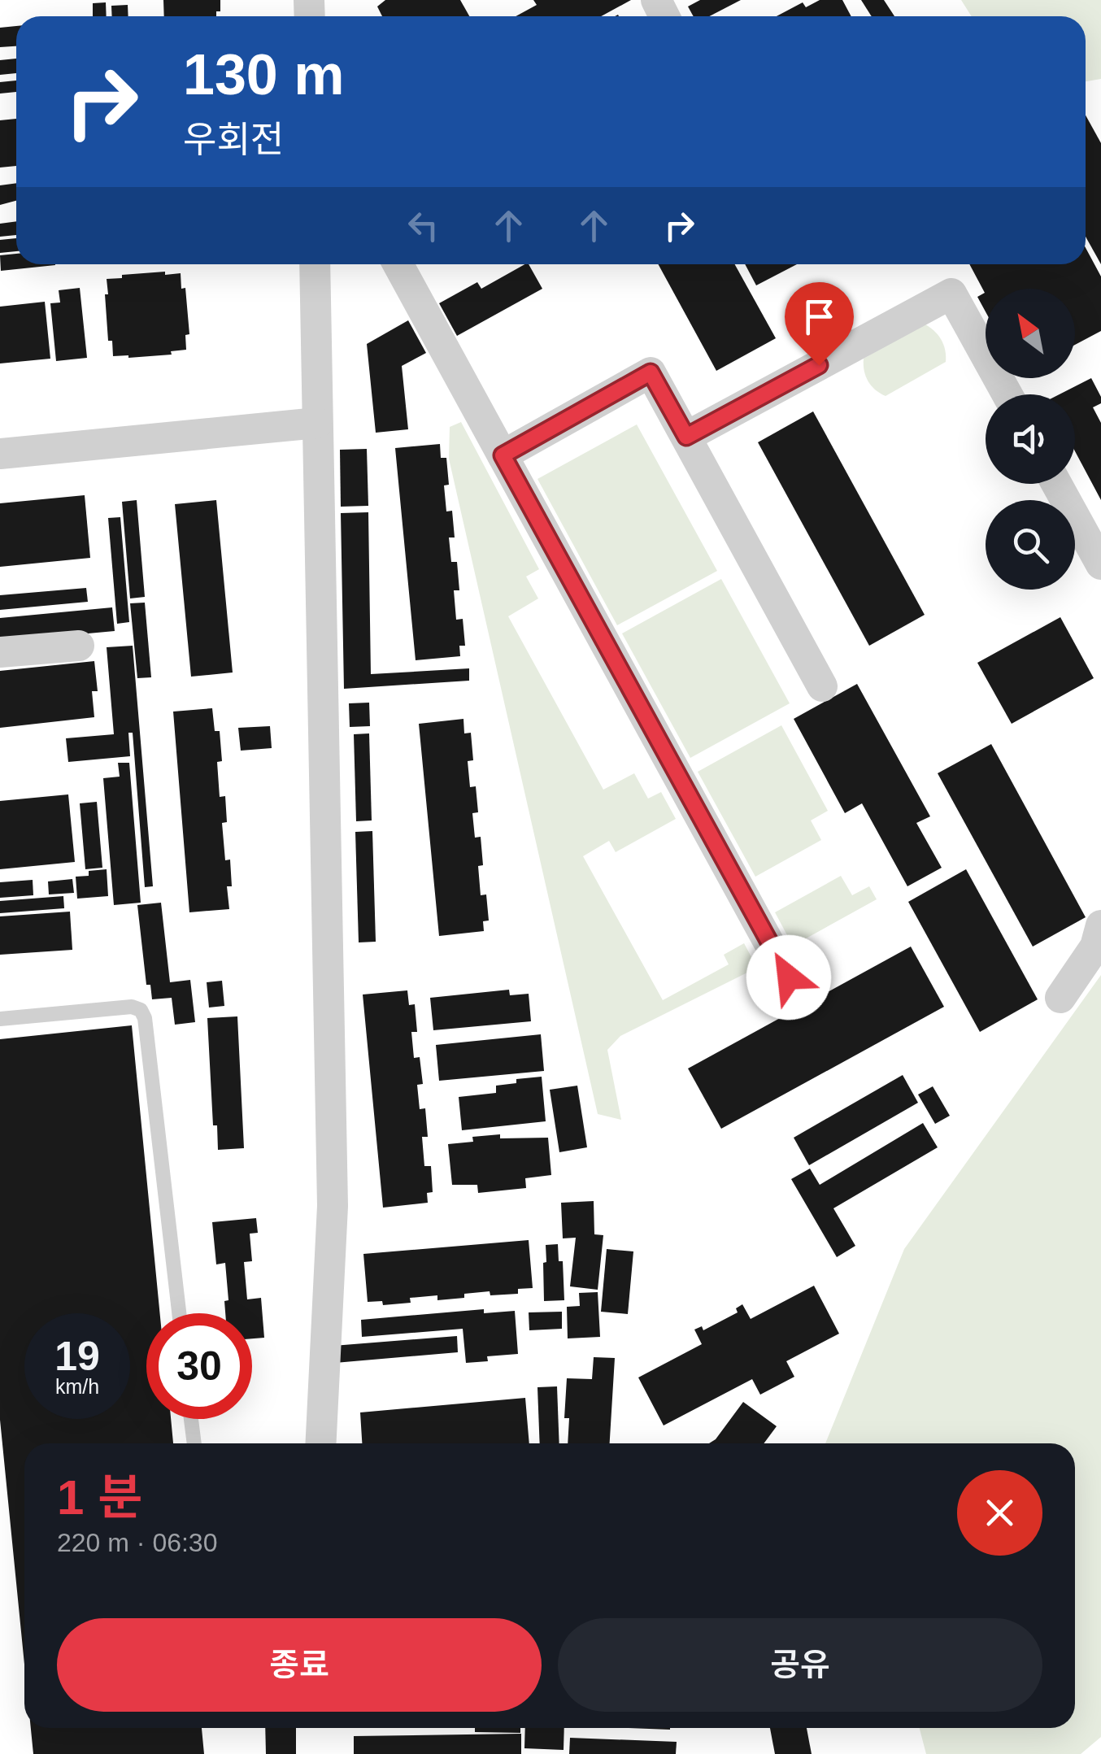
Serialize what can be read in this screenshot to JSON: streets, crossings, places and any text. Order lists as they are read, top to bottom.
{
  "north": "top left",
  "page": {
    "turn": ["130 m", "우회전"],
    "speed": "19 km/h",
    "limit": "30",
    "heading": ["1 분", "220 m · 06:30"],
    "buttons": ["종료", "공유"]
  }
}
